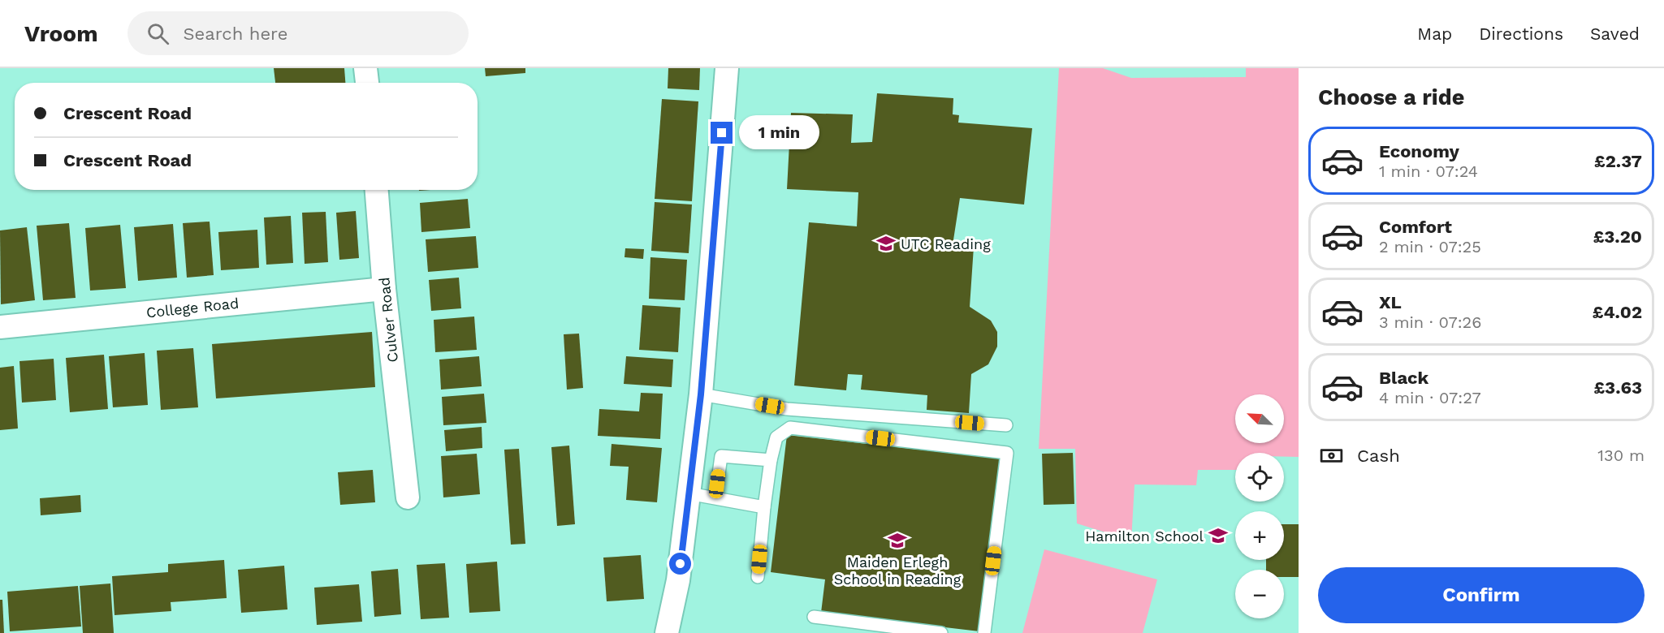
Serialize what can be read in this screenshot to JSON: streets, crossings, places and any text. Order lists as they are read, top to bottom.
{
  "streets": {
    "street": ["College Road", "Culver Road"]
  },
  "crossings": [
    ["College Road", "Culver Road"]
  ],
  "places": {
    "school or university": ["UTC Reading", "Hamilton School", "Maiden Erlegh School in Reading"]
  },
  "north": "top left",
  "page": {
    "header": "Vroom",
    "search": "Search here",
    "nav": ["Map", "Directions", "Saved"],
    "heading": "Choose a ride",
    "banner": ["Crescent Road", "Crescent Road"],
    "bubble": "1 min",
    "list": [
      {
        "name": "Economy",
        "note": "1 min · 07:24",
        "value": "£2.37"
      },
      {
        "name": "Comfort",
        "note": "2 min · 07:25",
        "value": "£3.20"
      },
      {
        "name": "XL",
        "note": "3 min · 07:26",
        "value": "£4.02"
      },
      {
        "name": "Black",
        "note": "4 min · 07:27",
        "value": "£3.63"
      }
    ],
    "map_buttons": ["+", "−"],
    "pay": ["Cash", "130 m"],
    "buttons": "Confirm"
  }
}
